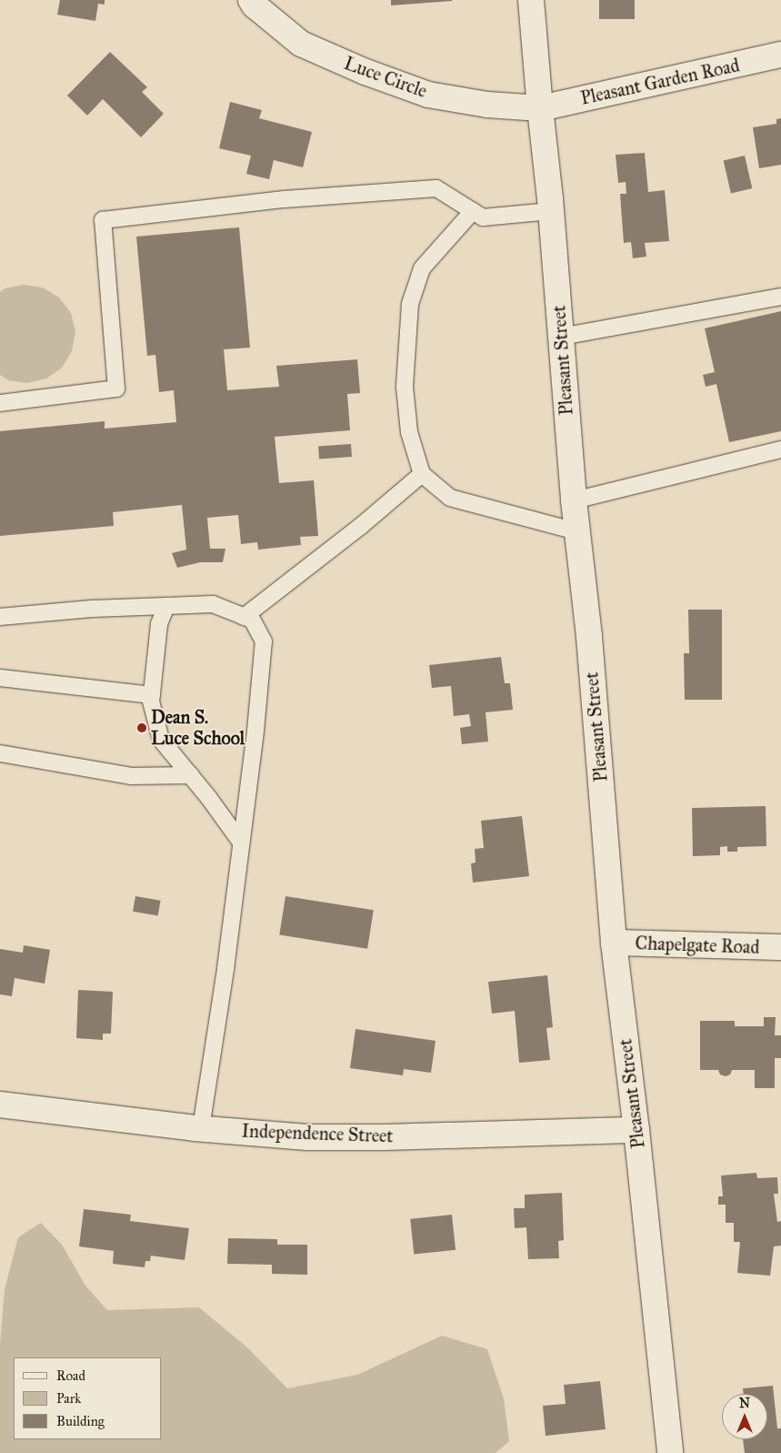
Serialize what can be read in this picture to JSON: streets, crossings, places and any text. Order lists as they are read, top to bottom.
{
  "streets": {
    "main road": [
      "Luce Circle",
      "Pleasant Garden Road",
      "Pleasant Street",
      "Chapelgate Road",
      "Independence Street"
    ]
  },
  "crossings": [
    ["Luce Circle", "Pleasant Garden Road"],
    ["Luce Circle", "Pleasant Street"],
    ["Pleasant Garden Road", "Pleasant Street"],
    ["Pleasant Street", "Chapelgate Road"],
    ["Pleasant Street", "Independence Street"]
  ],
  "places": ["Dean S. Luce School"],
  "legend": ["Road", "Park", "Building"],
  "north": "top"
}
